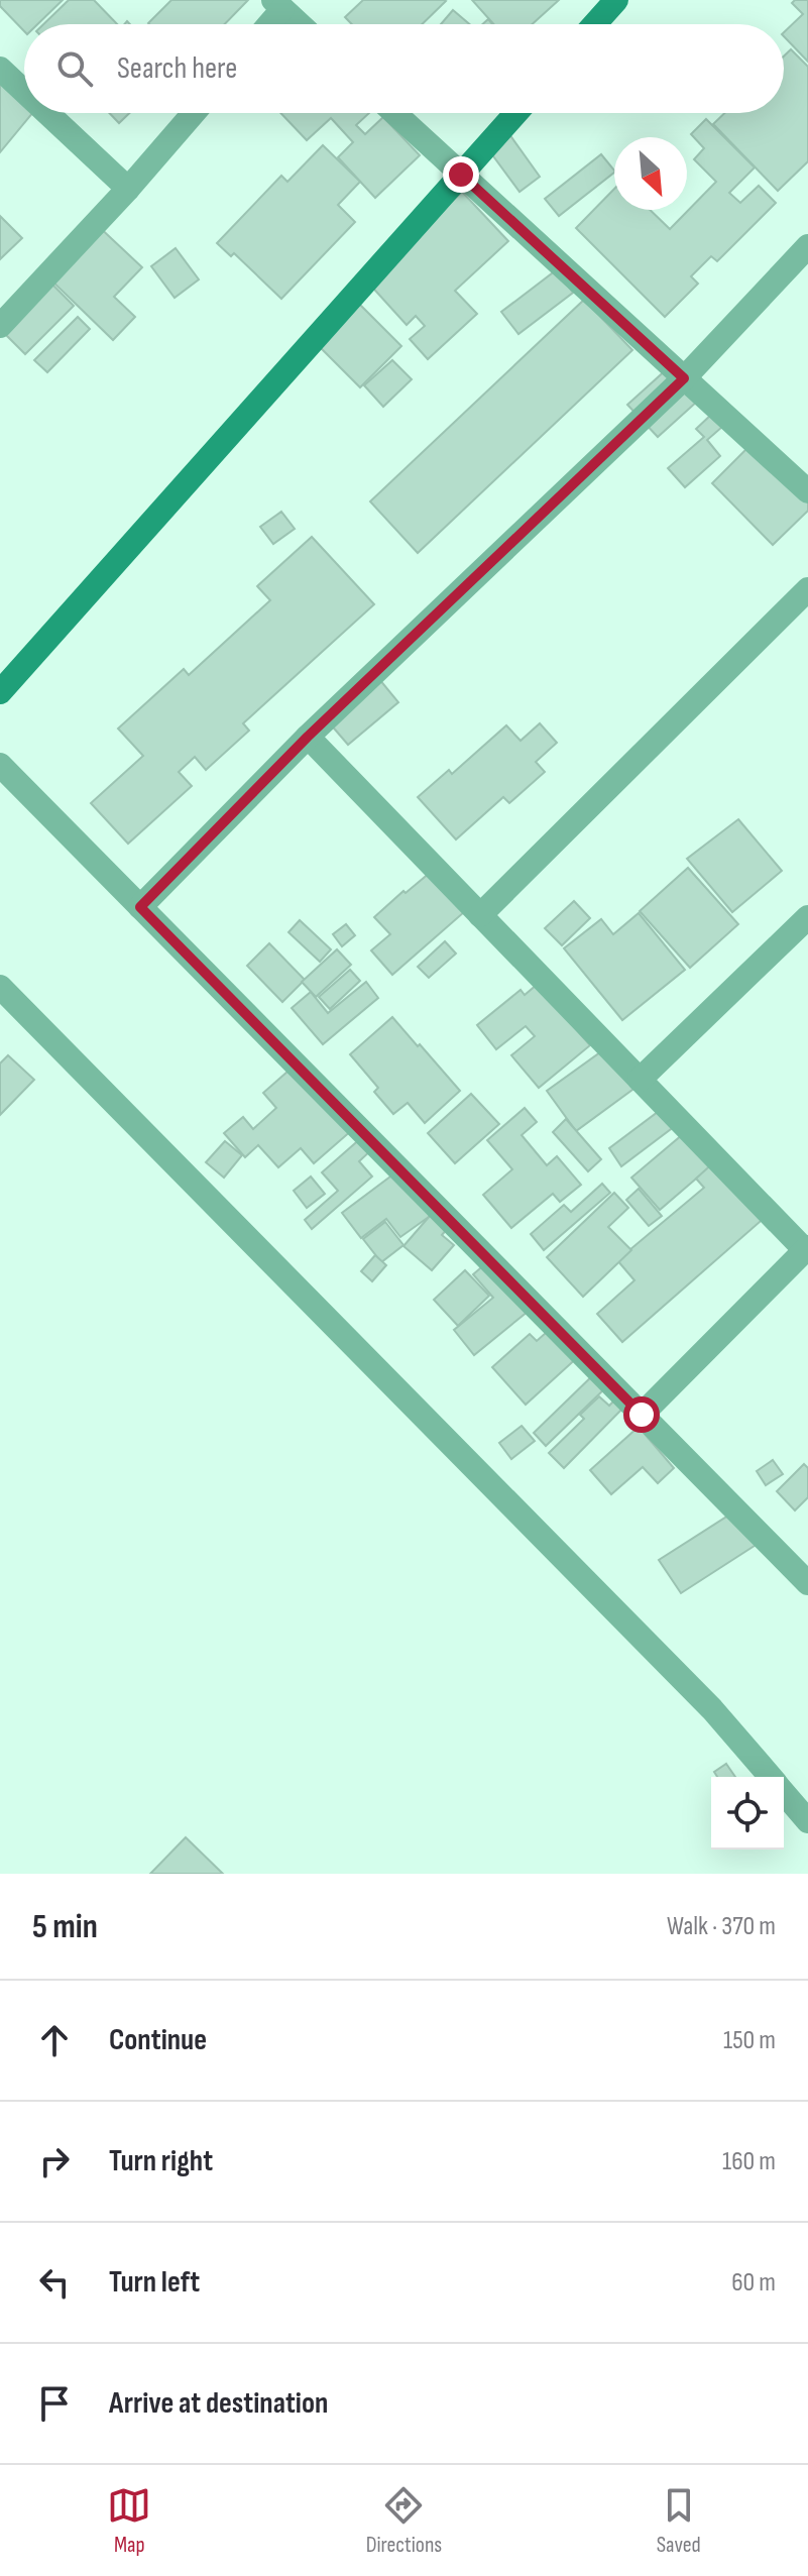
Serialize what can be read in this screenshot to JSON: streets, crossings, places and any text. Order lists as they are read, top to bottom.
{
  "north": "bottom right",
  "page": {
    "search": "Search here",
    "heading": ["5 min", "Walk · 370 m"],
    "list": [
      ["Continue", "150 m"],
      ["Turn right", "160 m"],
      ["Turn left", "60 m"],
      "Arrive at destination"
    ],
    "nav": ["Map", "Directions", "Saved"]
  }
}
